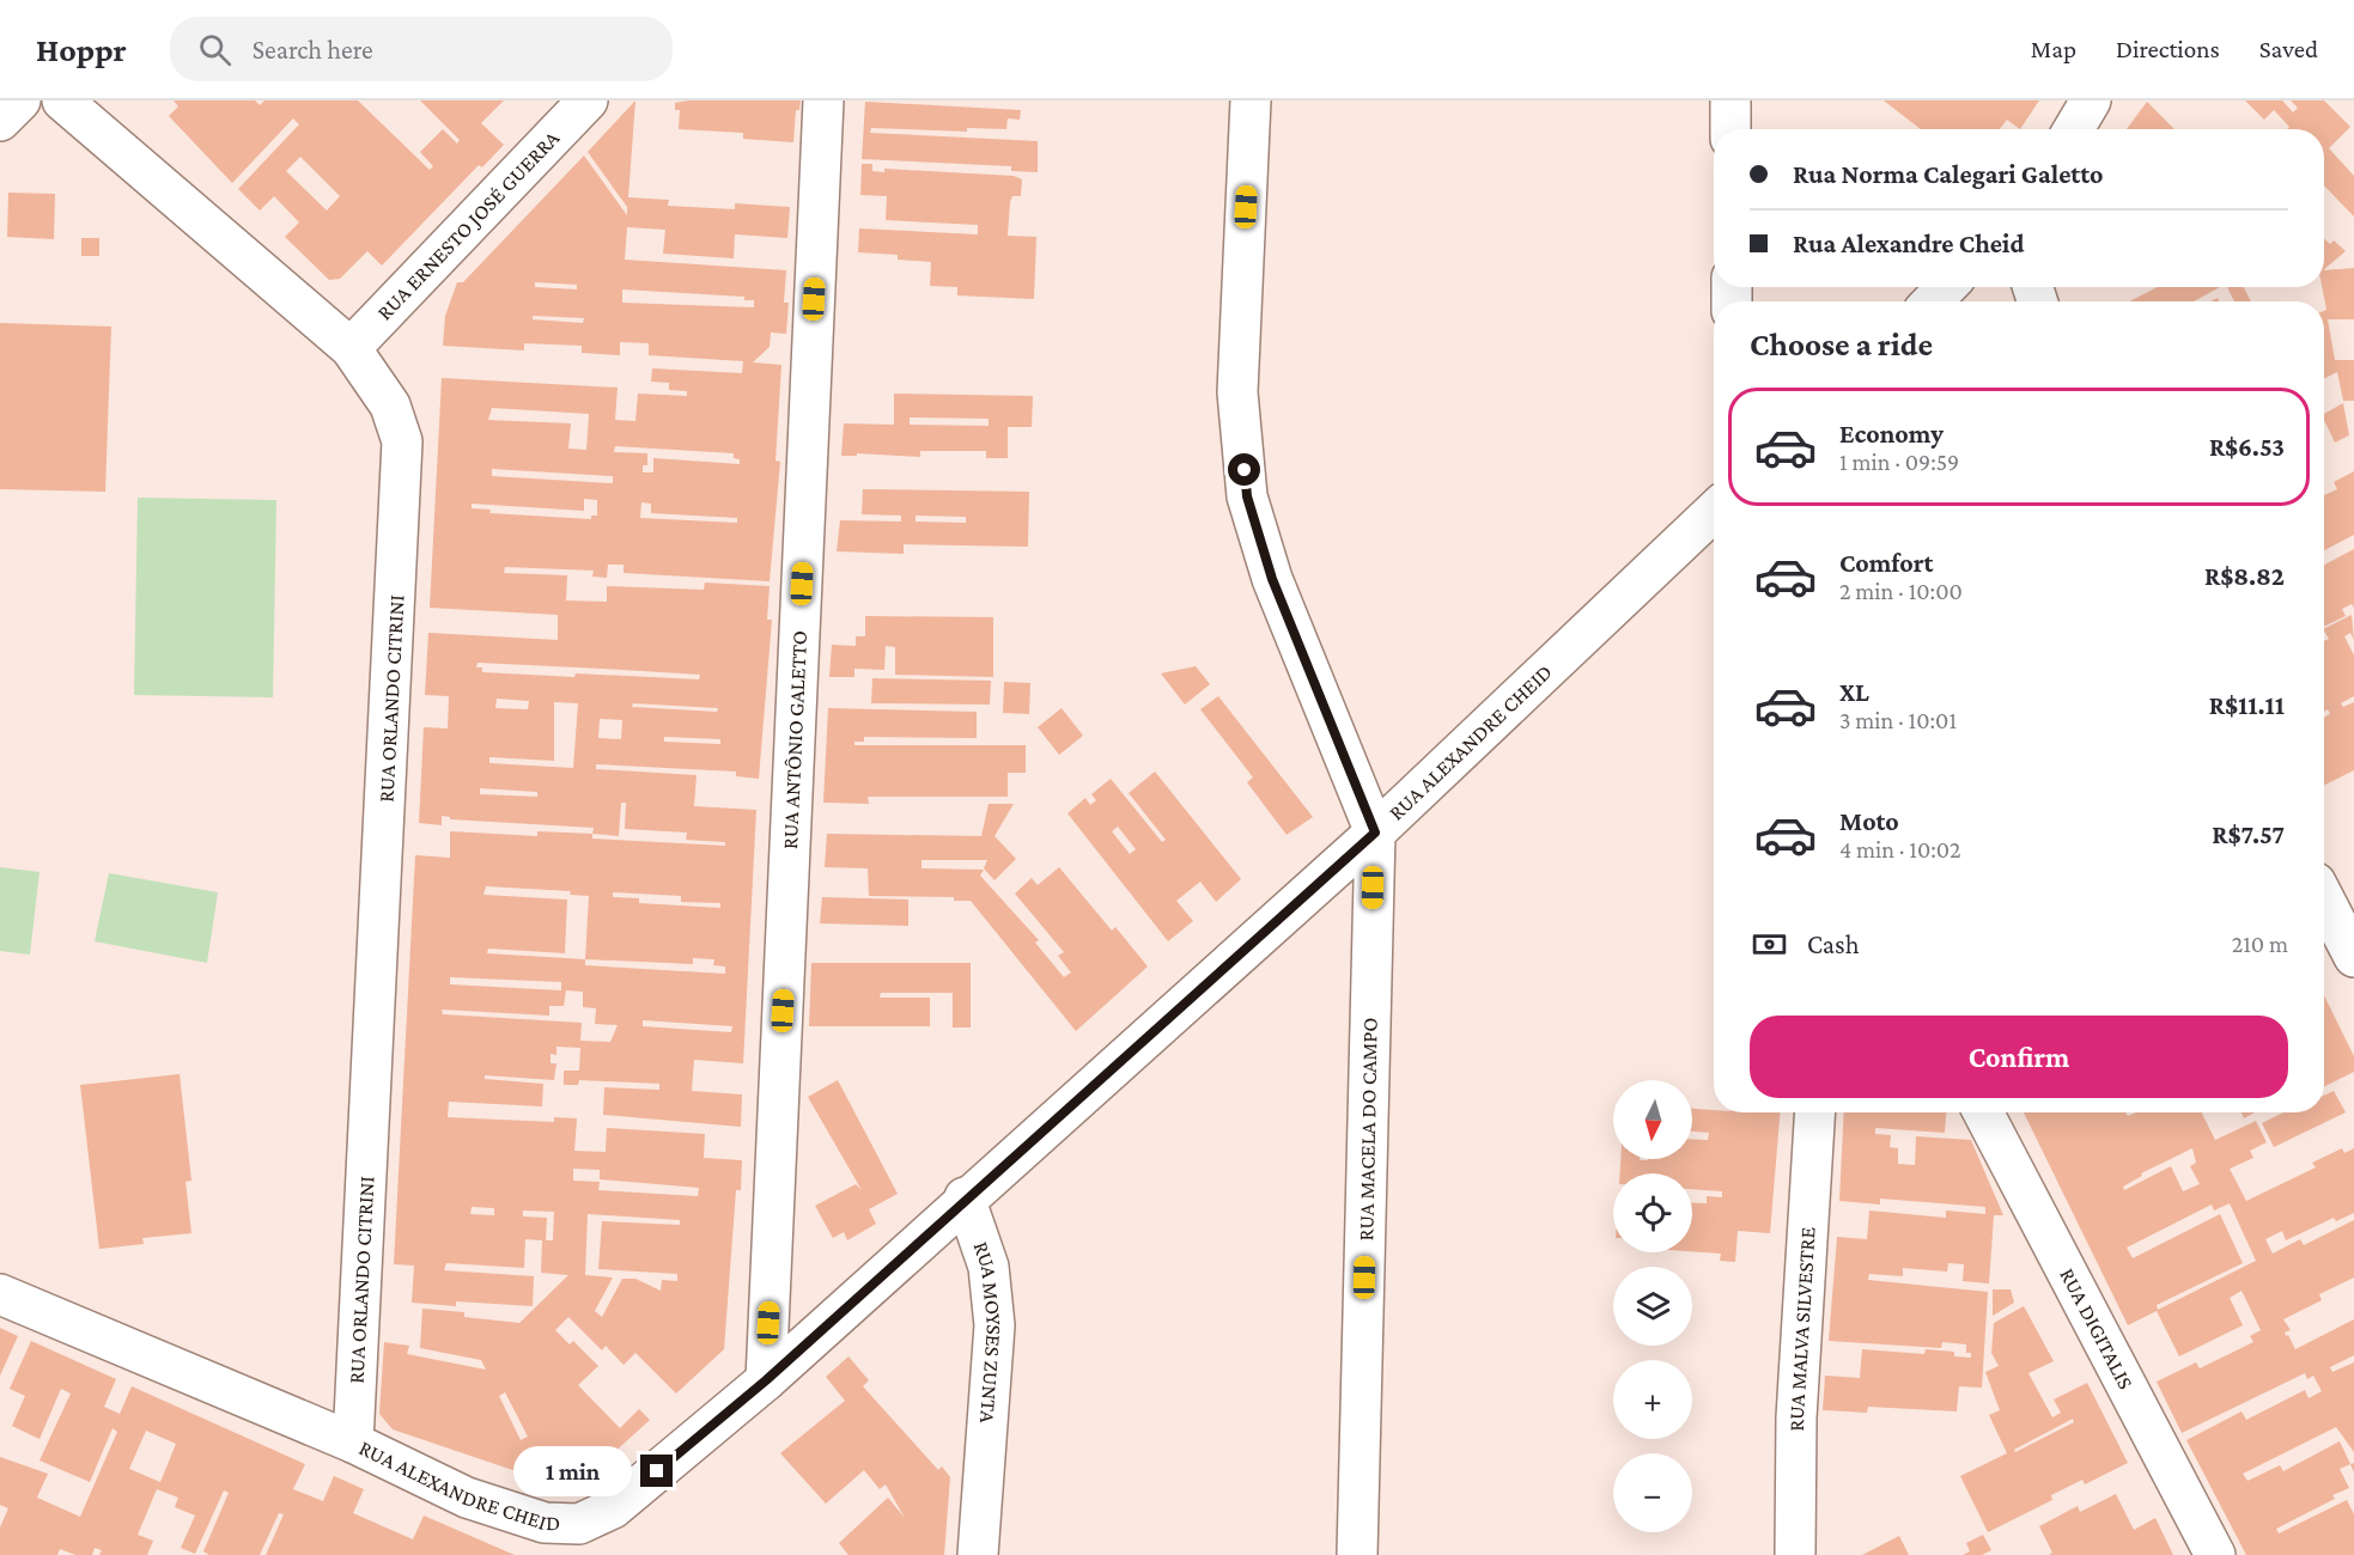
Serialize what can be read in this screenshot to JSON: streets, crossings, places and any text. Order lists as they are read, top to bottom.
{
  "streets": {
    "street": [
      "RUA ERNESTO JOSÉ GUERRA",
      "RUA ORLANDO CITRINI",
      "RUA ANTÔNIO GALETTO",
      "RUA ALEXANDRE CHEID",
      "RUA MACELA DO CAMPO",
      "RUA MALVA SILVESTRE",
      "RUA DIGITALIS",
      "RUA MOYSES ZUNTA"
    ]
  },
  "crossings": [
    ["RUA ERNESTO JOSÉ GUERRA", "RUA ORLANDO CITRINI"],
    ["RUA ORLANDO CITRINI", "RUA ALEXANDRE CHEID"],
    ["RUA ANTÔNIO GALETTO", "RUA ALEXANDRE CHEID"],
    ["RUA ALEXANDRE CHEID", "RUA MACELA DO CAMPO"],
    ["RUA ALEXANDRE CHEID", "RUA MOYSES ZUNTA"]
  ],
  "north": "bottom",
  "page": {
    "header": "Hoppr",
    "search": "Search here",
    "nav": ["Map", "Directions", "Saved"],
    "banner": ["Rua Norma Calegari Galetto", "Rua Alexandre Cheid"],
    "heading": "Choose a ride",
    "list": [
      {
        "name": "Economy",
        "note": "1 min · 09:59",
        "value": "R$6.53"
      },
      {
        "name": "Comfort",
        "note": "2 min · 10:00",
        "value": "R$8.82"
      },
      {
        "name": "XL",
        "note": "3 min · 10:01",
        "value": "R$11.11"
      },
      {
        "name": "Moto",
        "note": "4 min · 10:02",
        "value": "R$7.57"
      }
    ],
    "pay": ["Cash", "210 m"],
    "buttons": "Confirm",
    "map_buttons": ["+", "−"],
    "bubble": "1 min"
  }
}
